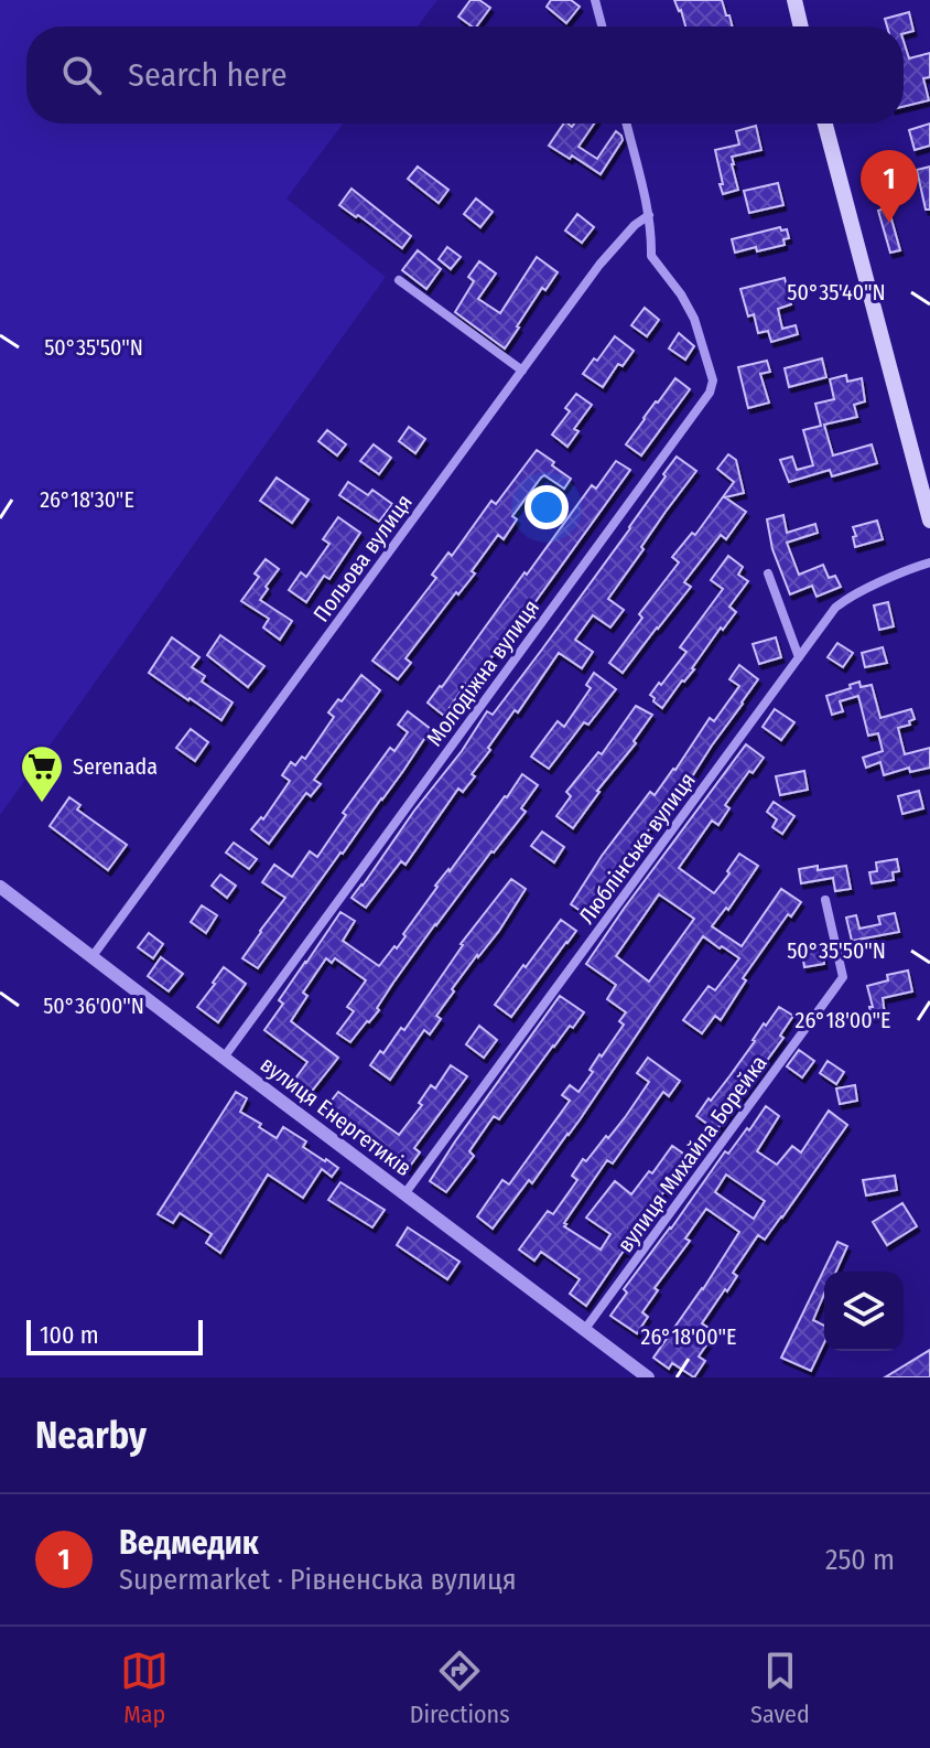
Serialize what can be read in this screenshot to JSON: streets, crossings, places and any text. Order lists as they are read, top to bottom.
{
  "streets": {
    "street": [
      "Польова вулиця",
      "Молодіжна вулиця",
      "Люблінська вулиця",
      "вулиця Енергетиків",
      "вулиця Михайла Борейка"
    ]
  },
  "crossings": [
    ["Польова вулиця", "Молодіжна вулиця"],
    ["Польова вулиця", "вулиця Енергетиків"],
    ["Молодіжна вулиця", "вулиця Енергетиків"],
    ["Люблінська вулиця", "вулиця Енергетиків"],
    ["вулиця Енергетиків", "вулиця Михайла Борейка"]
  ],
  "places": {
    "supermarket": ["Serenada"]
  },
  "scale_bar": "100 m",
  "page": {
    "search": "Search here",
    "pins": "1",
    "scale": "100 m",
    "heading": "Nearby",
    "list": [
      {
        "mark": "1",
        "name": "Ведмедик",
        "note": "Supermarket · Рівненська вулиця",
        "value": "250 m"
      }
    ],
    "nav": ["Map", "Directions", "Saved"]
  },
  "coordinates": [
    "50°35'40\"N",
    "50°35'50\"N",
    "26°18'30\"E",
    "50°36'00\"N",
    "26°18'00\"E"
  ]
}
